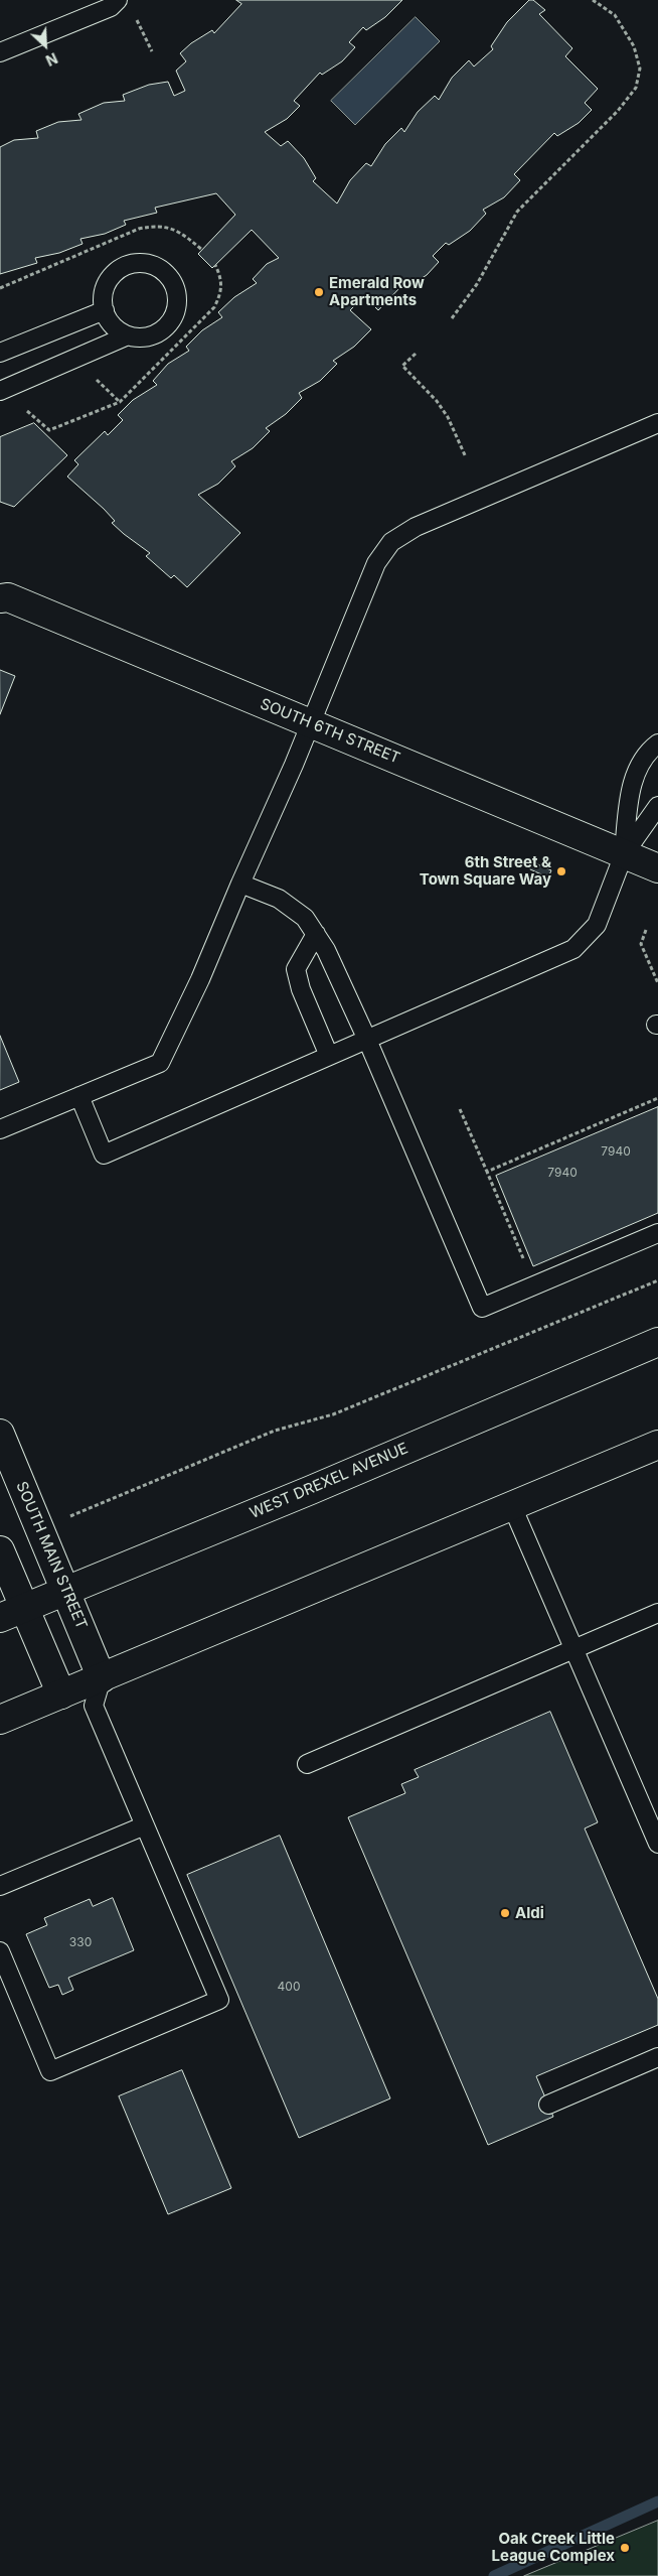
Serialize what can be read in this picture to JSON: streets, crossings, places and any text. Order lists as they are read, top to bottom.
{
  "streets": {
    "street": ["SOUTH 6TH STREET", "WEST DREXEL AVENUE", "SOUTH MAIN STREET"]
  },
  "crossings": [
    ["WEST DREXEL AVENUE", "SOUTH MAIN STREET"]
  ],
  "places": [
    "Emerald Row Apartments",
    "6th Street & Town Square Way",
    "Aldi",
    "Oak Creek Little League Complex"
  ],
  "house_numbers": [
    "7940",
    "7940",
    "330",
    "400"
  ],
  "north": "bottom right"
}
